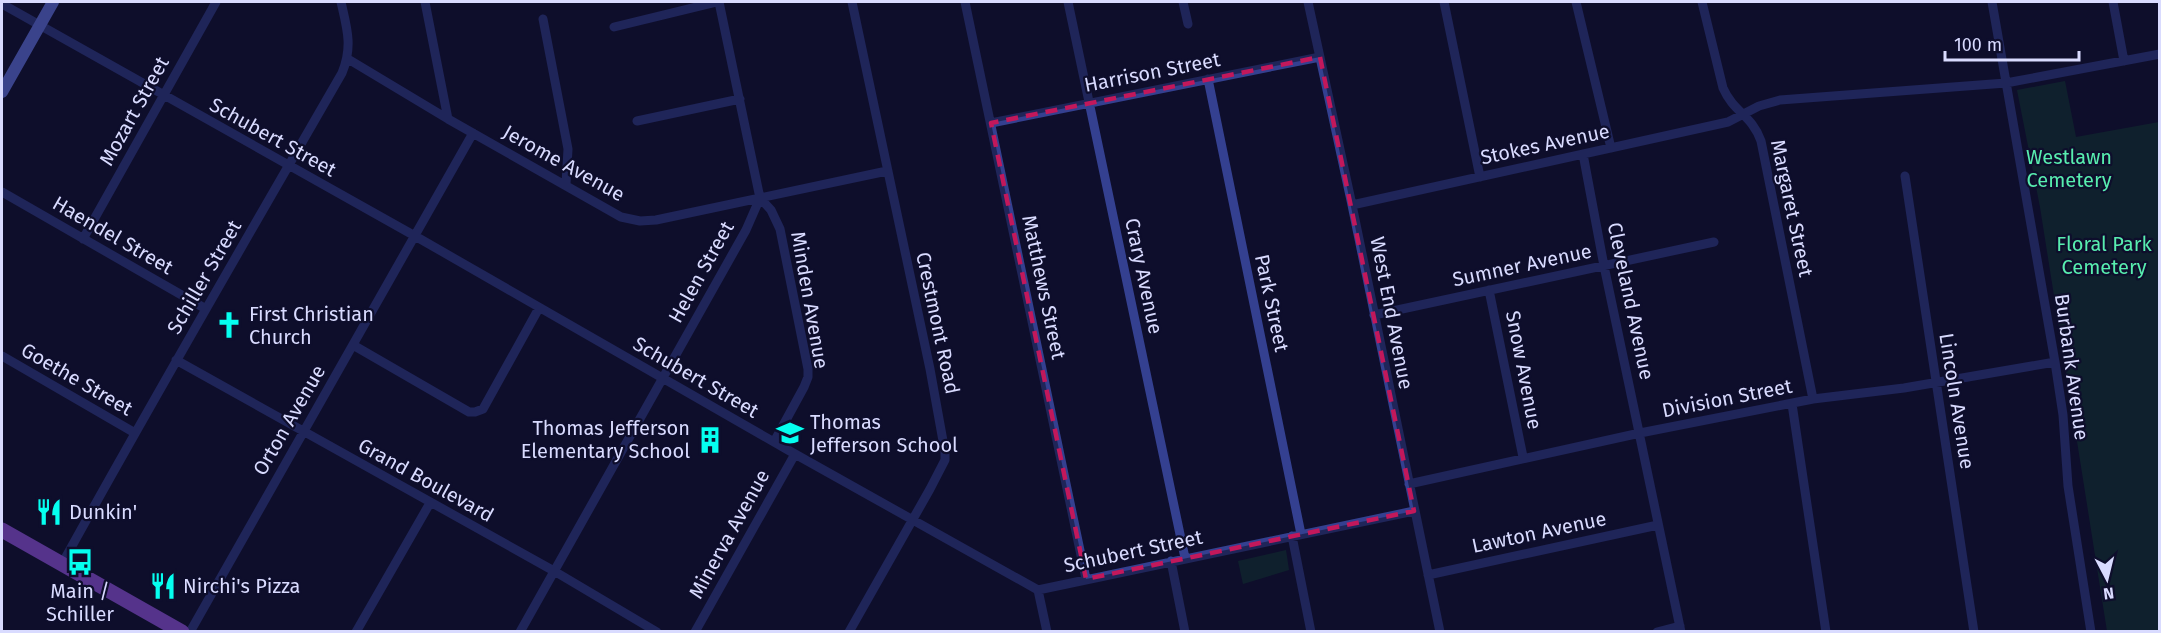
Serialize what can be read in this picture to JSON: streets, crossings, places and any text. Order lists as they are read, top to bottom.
{
  "streets": {
    "street": [
      "Harrison Street",
      "Mozart Street",
      "Schubert Street",
      "Stokes Avenue",
      "Jerome Avenue",
      "Margaret Street",
      "Haendel Street",
      "Sumner Avenue",
      "Helen Street",
      "Crary Avenue",
      "Schiller Street",
      "Matthews Street",
      "Minden Avenue",
      "Cleveland Avenue",
      "Park Street",
      "West End Avenue",
      "Crestmont Road",
      "Burbank Avenue",
      "Snow Avenue",
      "Goethe Street",
      "Division Street",
      "Lincoln Avenue",
      "Orton Avenue",
      "Grand Boulevard",
      "Lawton Avenue",
      "Minerva Avenue"
    ]
  },
  "crossings": [
    ["Harrison Street", "Crary Avenue"],
    ["Harrison Street", "Matthews Street"],
    ["Harrison Street", "Park Street"],
    ["Harrison Street", "West End Avenue"],
    ["Mozart Street", "Schubert Street"],
    ["Mozart Street", "Haendel Street"],
    ["Schubert Street", "Helen Street"],
    ["Schubert Street", "Crary Avenue"],
    ["Schubert Street", "Schiller Street"],
    ["Schubert Street", "Matthews Street"],
    ["Schubert Street", "Minden Avenue"],
    ["Schubert Street", "Park Street"],
    ["Schubert Street", "West End Avenue"],
    ["Schubert Street", "Crestmont Road"],
    ["Schubert Street", "Orton Avenue"],
    ["Schubert Street", "Minerva Avenue"],
    ["Stokes Avenue", "Margaret Street"],
    ["Stokes Avenue", "Cleveland Avenue"],
    ["Stokes Avenue", "West End Avenue"],
    ["Stokes Avenue", "Burbank Avenue"],
    ["Jerome Avenue", "Helen Street"],
    ["Jerome Avenue", "Schiller Street"],
    ["Jerome Avenue", "Minden Avenue"],
    ["Jerome Avenue", "Crestmont Road"],
    ["Jerome Avenue", "Orton Avenue"],
    ["Margaret Street", "Division Street"],
    ["Haendel Street", "Schiller Street"],
    ["Sumner Avenue", "Cleveland Avenue"],
    ["Sumner Avenue", "West End Avenue"],
    ["Sumner Avenue", "Snow Avenue"],
    ["Helen Street", "Minden Avenue"],
    ["Helen Street", "Grand Boulevard"],
    ["Schiller Street", "Goethe Street"],
    ["Schiller Street", "Grand Boulevard"],
    ["Cleveland Avenue", "Division Street"],
    ["Cleveland Avenue", "Lawton Avenue"],
    ["West End Avenue", "Division Street"],
    ["West End Avenue", "Lawton Avenue"],
    ["Burbank Avenue", "Division Street"],
    ["Snow Avenue", "Division Street"],
    ["Division Street", "Lincoln Avenue"],
    ["Orton Avenue", "Grand Boulevard"]
  ],
  "parks": ["Westlawn Cemetery", "Floral Park Cemetery"],
  "places": {
    "church": ["First Christian Church"],
    "school or university": ["Thomas Jefferson School"],
    "building": ["Thomas Jefferson Elementary School"],
    "restaurant": ["Dunkin'", "Nirchi's Pizza"],
    "bus stop": ["Main / Schiller"]
  },
  "scale_bar": "100 m",
  "north": "bottom"
}
